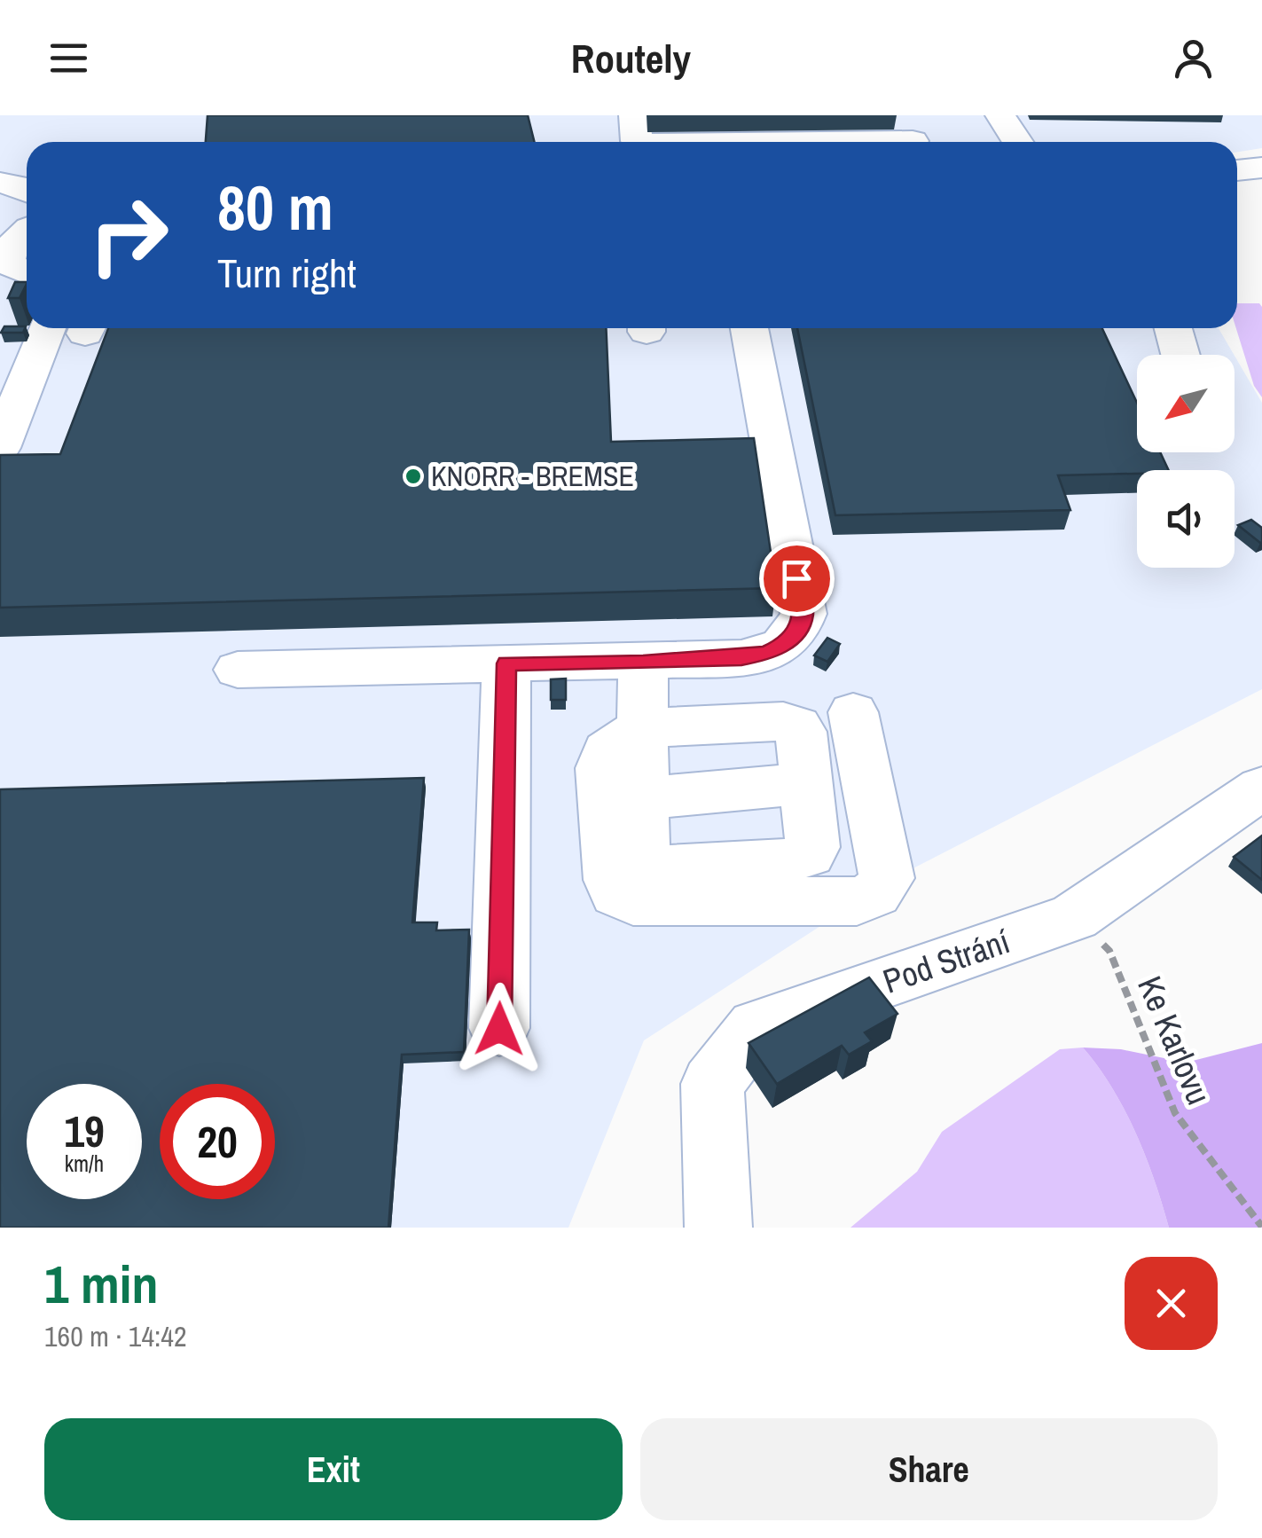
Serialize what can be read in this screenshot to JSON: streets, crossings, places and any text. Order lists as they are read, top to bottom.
{
  "streets": {
    "street": ["Pod Strání"],
    "path": ["Ke Karlovu"]
  },
  "crossings": [
    ["Pod Strání", "Ke Karlovu"]
  ],
  "places": ["KNORR - BREMSE"],
  "north": "bottom left",
  "page": {
    "header": "Routely",
    "turn": ["80 m", "Turn right"],
    "speed": "19 km/h",
    "limit": "20",
    "heading": ["1 min", "160 m · 14:42"],
    "buttons": ["Exit", "Share"]
  }
}
